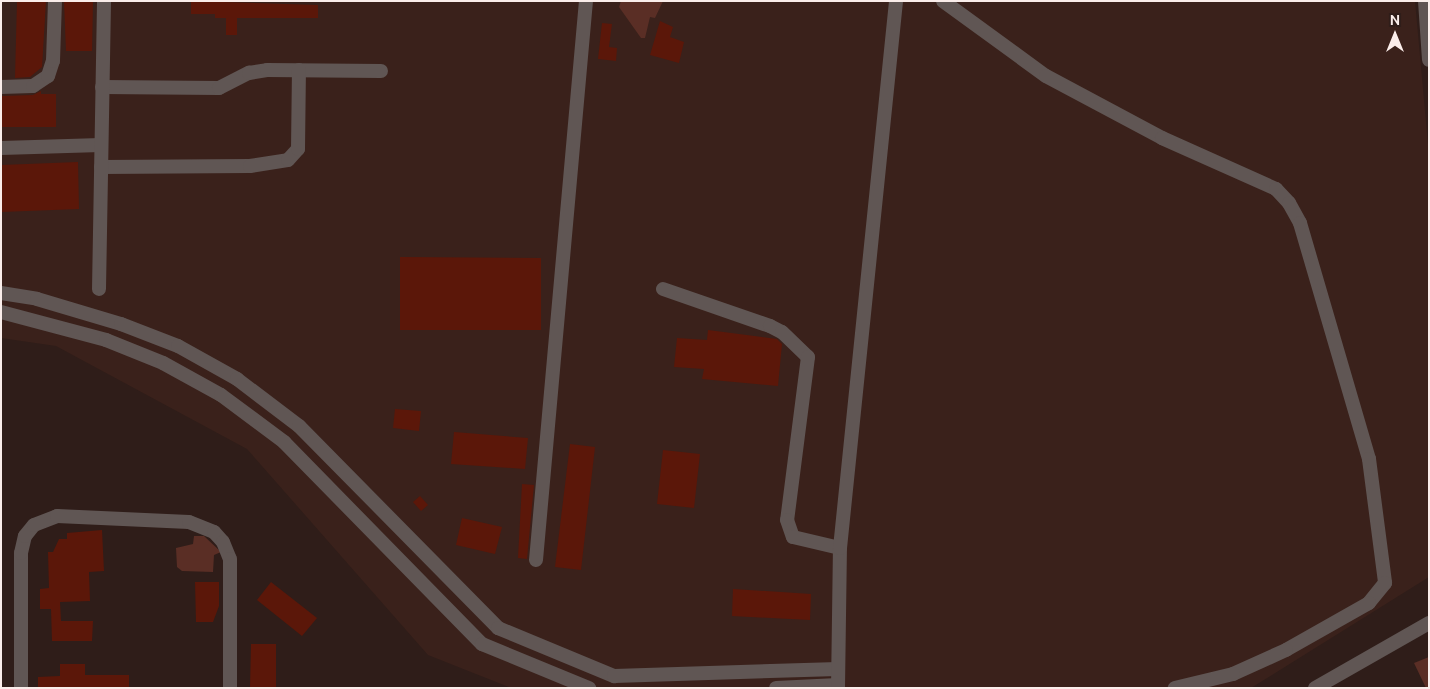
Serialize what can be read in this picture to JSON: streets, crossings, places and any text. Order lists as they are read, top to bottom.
{
  "north": "top"
}
